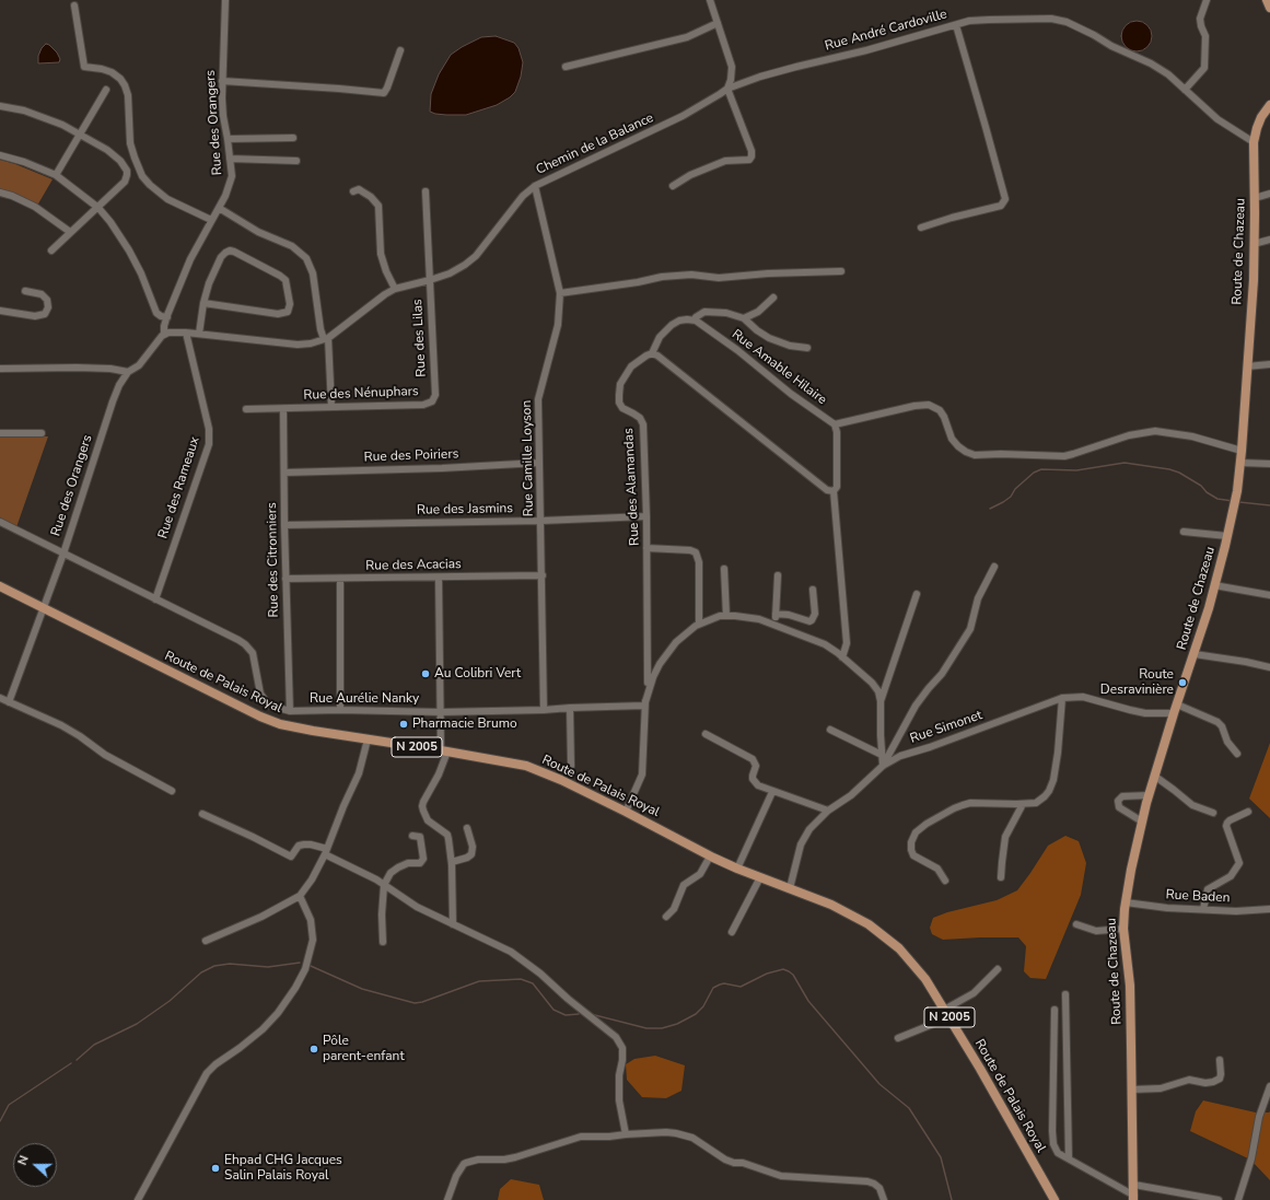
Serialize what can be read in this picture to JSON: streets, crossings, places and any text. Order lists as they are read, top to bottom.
{
  "streets": {
    "main road": ["Route de Chazeau", "Route de Palais Royal", "N 2005"],
    "street": [
      "Rue André Cardoville",
      "Rue des Orangers",
      "Chemin de la Balance",
      "Rue des Lilas",
      "Rue Amable Hilaire",
      "Rue des Nénuphars",
      "Rue des Poiriers",
      "Rue Camille Loyson",
      "Rue des Alamandas",
      "Rue des Rameaux",
      "Rue des Jasmins",
      "Rue des Citronniers",
      "Rue des Acacias",
      "Rue Aurélie Nanky",
      "Rue Simonet",
      "Rue Baden"
    ]
  },
  "crossings": [
    ["Rue André Cardoville", "Chemin de la Balance"],
    ["Rue André Cardoville", "Route de Chazeau"],
    ["Rue des Orangers", "Chemin de la Balance"],
    ["Rue des Orangers", "Route de Palais Royal"],
    ["Rue des Orangers", "Rue Aurélie Nanky"],
    ["Chemin de la Balance", "Rue des Lilas"],
    ["Chemin de la Balance", "Rue Camille Loyson"],
    ["Chemin de la Balance", "Rue des Rameaux"],
    ["Route de Chazeau", "Rue Simonet"],
    ["Route de Chazeau", "Rue Baden"],
    ["Rue des Lilas", "Rue des Nénuphars"],
    ["Rue des Nénuphars", "Rue des Citronniers"],
    ["Rue des Poiriers", "Rue Camille Loyson"],
    ["Rue des Poiriers", "Rue des Citronniers"],
    ["Rue Camille Loyson", "Rue des Jasmins"],
    ["Rue Camille Loyson", "Rue des Acacias"],
    ["Rue Camille Loyson", "Rue Aurélie Nanky"],
    ["Rue des Alamandas", "Rue des Jasmins"],
    ["Rue des Alamandas", "Route de Palais Royal"],
    ["Rue des Alamandas", "Rue Aurélie Nanky"],
    ["Rue des Rameaux", "Rue Aurélie Nanky"],
    ["Rue des Jasmins", "Rue des Citronniers"],
    ["Rue des Citronniers", "Rue des Acacias"],
    ["Rue des Citronniers", "Rue Aurélie Nanky"],
    ["Route de Palais Royal", "Rue Simonet"]
  ],
  "places": [
    "Au Colibri Vert",
    "Route Desravinière",
    "Pharmacie Brumo",
    "Pôle parent-enfant",
    "Ehpad CHG Jacques Salin Palais Royal"
  ],
  "north": "left"
}
